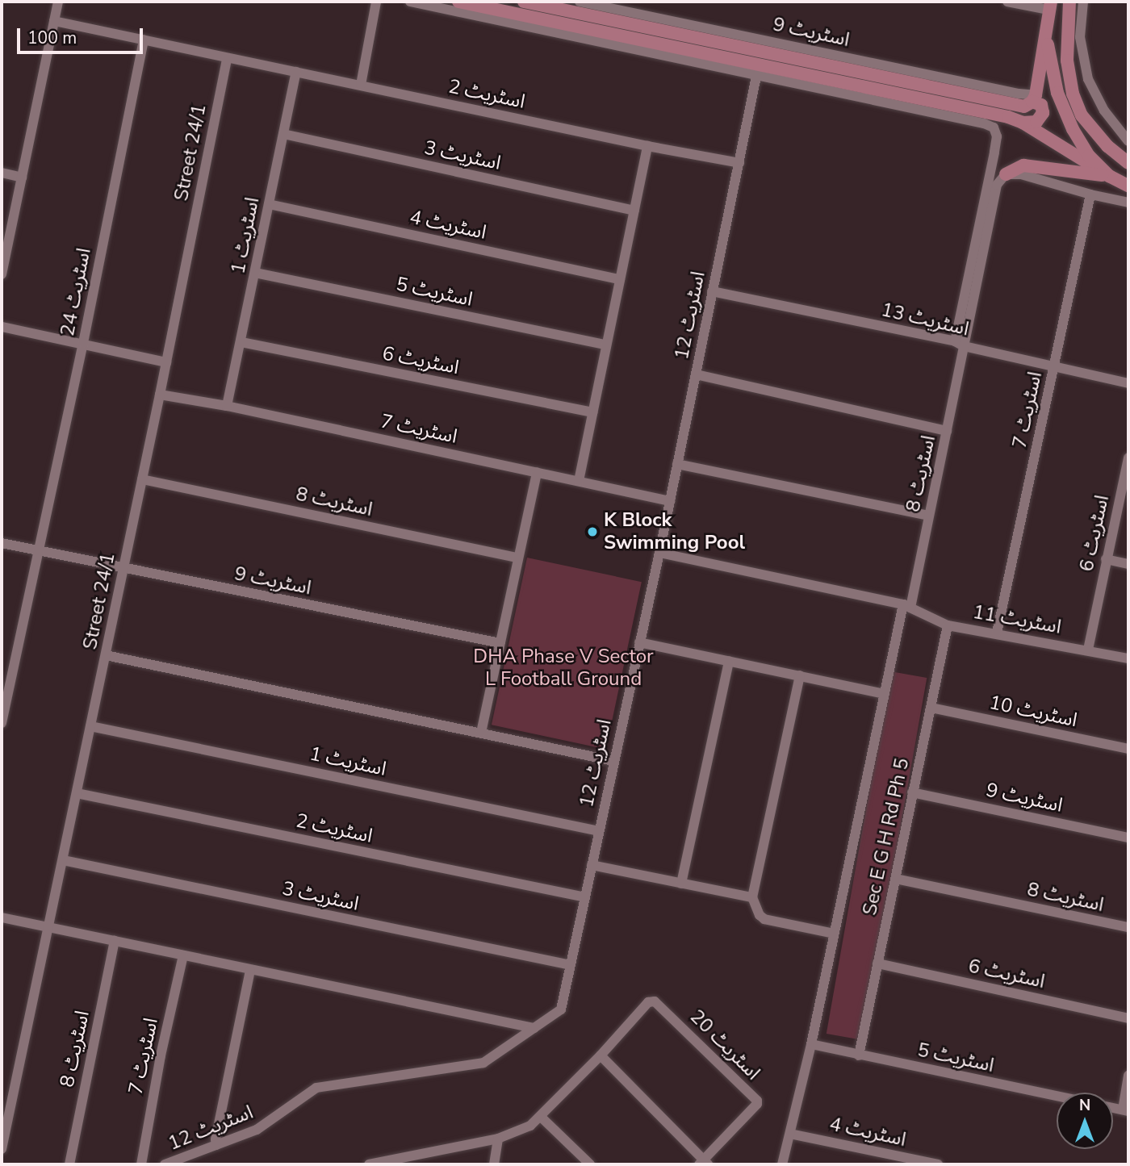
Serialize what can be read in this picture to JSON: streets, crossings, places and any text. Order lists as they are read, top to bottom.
{
  "streets": {
    "street": [
      "اسٹریٹ 9",
      "اسٹریٹ 2",
      "Street 24/1",
      "اسٹریٹ 3",
      "اسٹریٹ 4",
      "اسٹریٹ 1",
      "اسٹریٹ 24",
      "اسٹریٹ 5",
      "اسٹریٹ 12",
      "اسٹریٹ 13",
      "اسٹریٹ 6",
      "اسٹریٹ 7",
      "اسٹریٹ 8",
      "اسٹریٹ 11",
      "اسٹریٹ 10",
      "Sec E G H Rd Ph 5",
      "اسٹریٹ 20"
    ]
  },
  "crossings": [
    ["اسٹریٹ 9", "Street 24/1"],
    ["اسٹریٹ 9", "اسٹریٹ 24"],
    ["اسٹریٹ 9", "Sec E G H Rd Ph 5"],
    ["اسٹریٹ 2", "Street 24/1"],
    ["اسٹریٹ 2", "اسٹریٹ 1"],
    ["اسٹریٹ 2", "اسٹریٹ 24"],
    ["اسٹریٹ 2", "اسٹریٹ 12"],
    ["Street 24/1", "اسٹریٹ 3"],
    ["Street 24/1", "اسٹریٹ 1"],
    ["Street 24/1", "اسٹریٹ 7"],
    ["Street 24/1", "اسٹریٹ 8"],
    ["اسٹریٹ 3", "اسٹریٹ 1"],
    ["اسٹریٹ 3", "اسٹریٹ 12"],
    ["اسٹریٹ 4", "اسٹریٹ 1"],
    ["اسٹریٹ 4", "اسٹریٹ 8"],
    ["اسٹریٹ 1", "اسٹریٹ 5"],
    ["اسٹریٹ 1", "اسٹریٹ 12"],
    ["اسٹریٹ 1", "اسٹریٹ 6"],
    ["اسٹریٹ 1", "اسٹریٹ 7"],
    ["اسٹریٹ 5", "اسٹریٹ 8"],
    ["اسٹریٹ 5", "Sec E G H Rd Ph 5"],
    ["اسٹریٹ 12", "اسٹریٹ 13"],
    ["اسٹریٹ 12", "اسٹریٹ 7"],
    ["اسٹریٹ 12", "اسٹریٹ 8"],
    ["اسٹریٹ 12", "اسٹریٹ 11"],
    ["اسٹریٹ 13", "اسٹریٹ 7"],
    ["اسٹریٹ 13", "اسٹریٹ 8"],
    ["اسٹریٹ 6", "اسٹریٹ 11"],
    ["اسٹریٹ 6", "Sec E G H Rd Ph 5"],
    ["اسٹریٹ 7", "اسٹریٹ 11"],
    ["اسٹریٹ 8", "اسٹریٹ 11"],
    ["اسٹریٹ 8", "Sec E G H Rd Ph 5"],
    ["اسٹریٹ 11", "Sec E G H Rd Ph 5"],
    ["اسٹریٹ 10", "Sec E G H Rd Ph 5"]
  ],
  "parks": ["DHA Phase V Sector L Football Ground"],
  "places": ["K Block Swimming Pool"],
  "scale_bar": "100 m",
  "north": "top"
}
